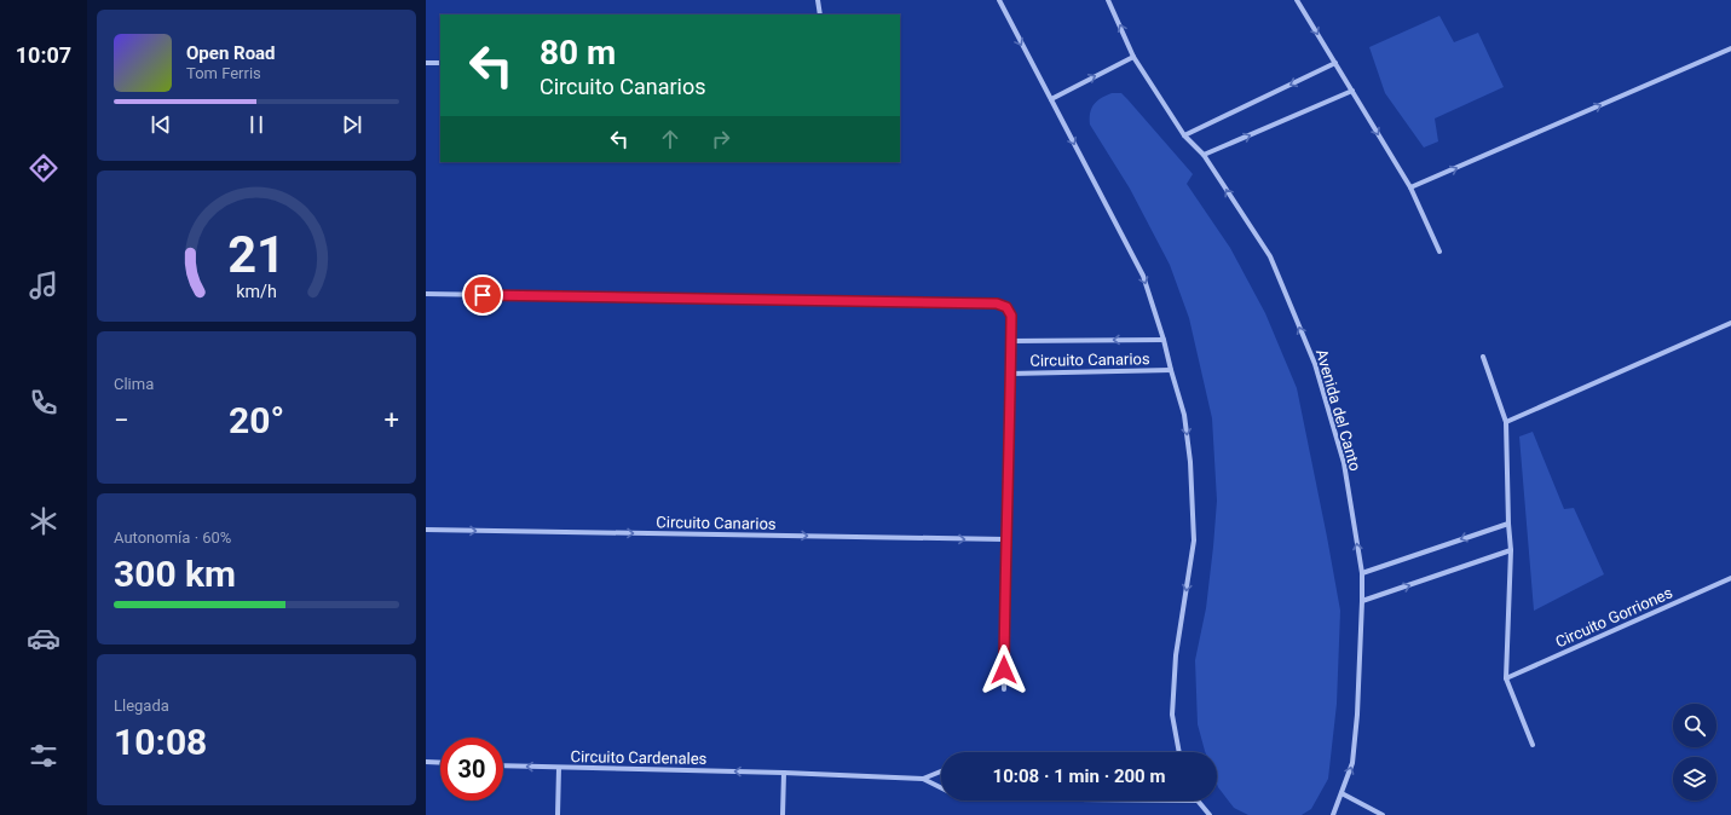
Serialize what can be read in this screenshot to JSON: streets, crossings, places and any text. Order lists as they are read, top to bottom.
{
  "streets": {
    "street": [
      "Circuito Canarios",
      "Avenida del Canto",
      "Circuito Gorriones",
      "Circuito Cardenales"
    ]
  },
  "one_way": ["Avenida del Canto", "Circuito Cardenales"],
  "page": {
    "tabs": "10:07",
    "turn": ["80 m", "Circuito Canarios"],
    "song": ["Open Road", "Tom Ferris"],
    "tile": [
      "Clima",
      ["Autonomía · 60%", "300 km"],
      ["Llegada", "10:08"]
    ],
    "heat": ["−", "20°", "+"],
    "limit": "30",
    "trip": "10:08 · 1 min · 200 m",
    "gauge": ["21", "km/h"]
  }
}
